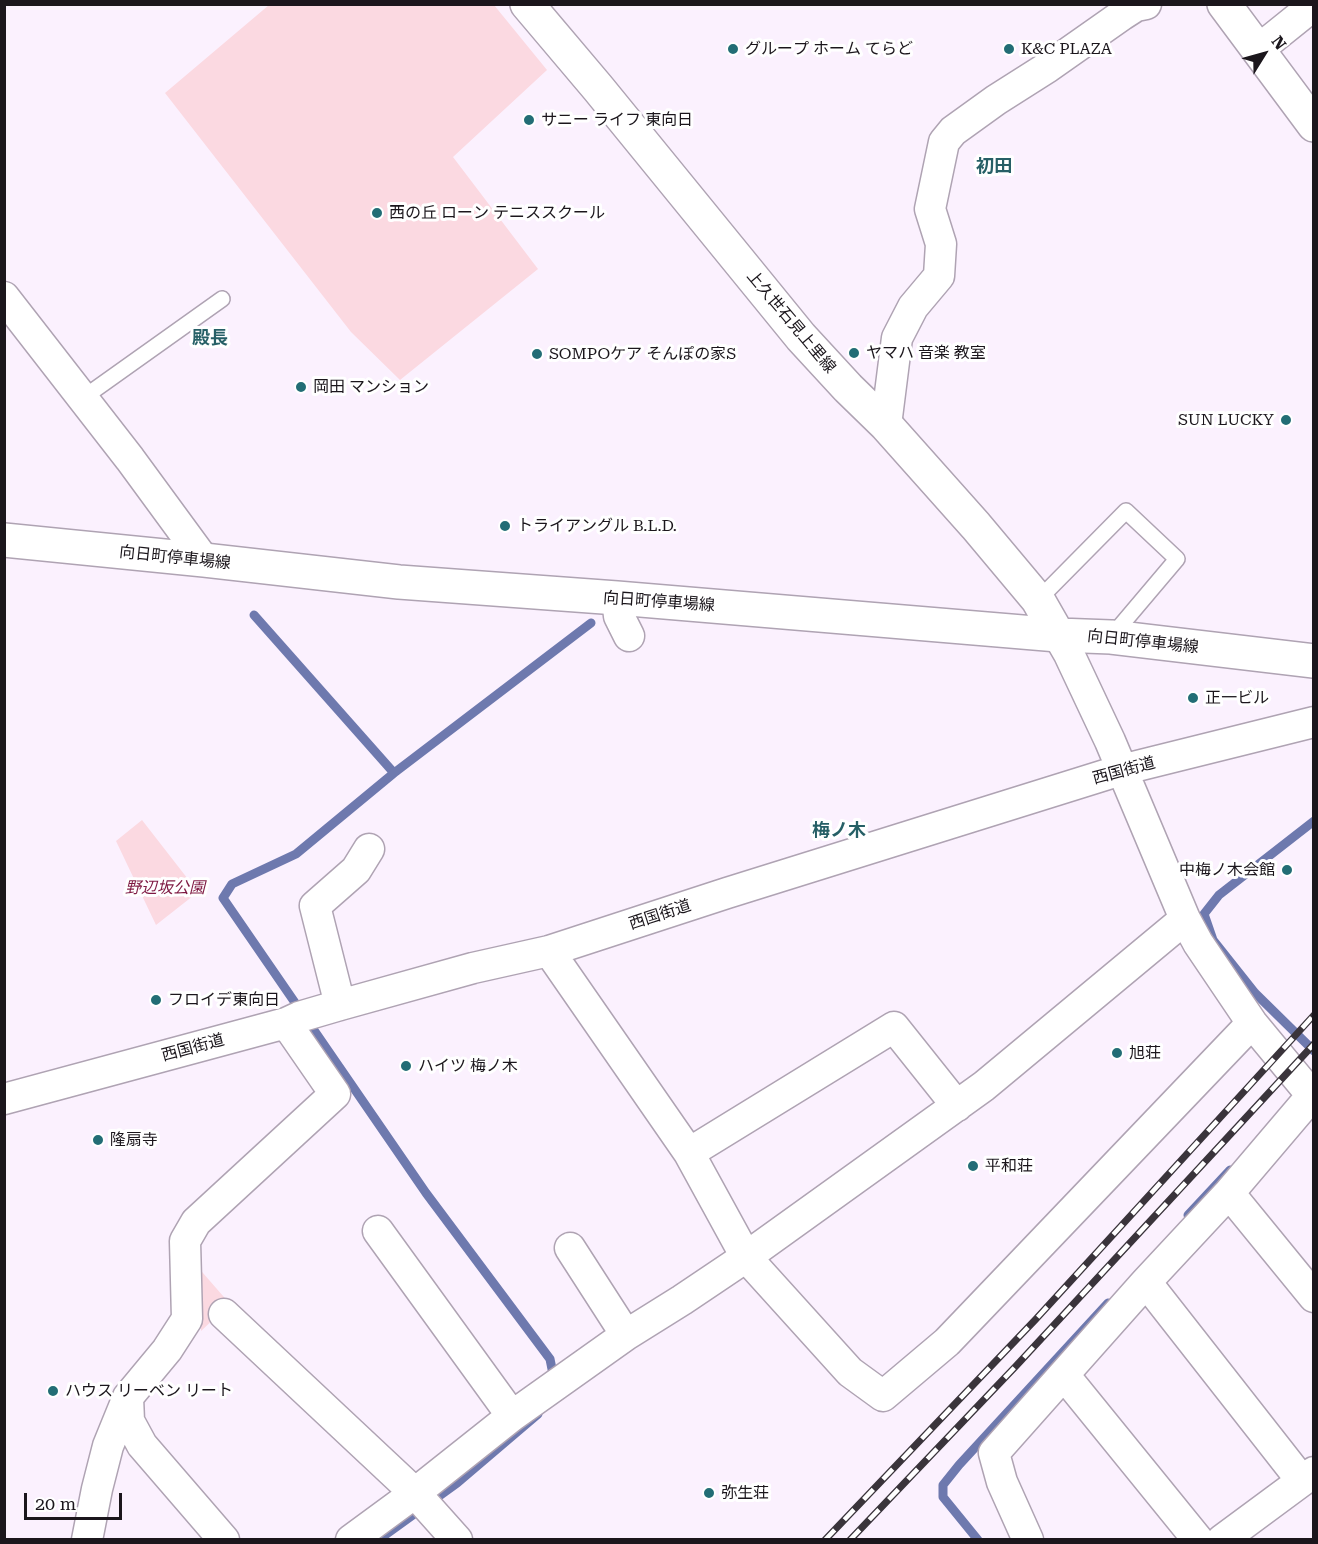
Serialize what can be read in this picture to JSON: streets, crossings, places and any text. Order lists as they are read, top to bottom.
{
  "streets": {
    "main road": ["上久世石見上里線", "向日町停車場線"],
    "street": ["西国街道"]
  },
  "crossings": [
    ["上久世石見上里線", "向日町停車場線"]
  ],
  "districts": ["初田", "殿長", "梅ノ木"],
  "parks": ["野辺坂公園"],
  "places": [
    "グループ ホーム てらど",
    "K&C PLAZA",
    "サニー ライフ 東向日",
    "西の丘 ローン テニススクール",
    "ヤマハ 音楽 教室",
    "SOMPOケア そんぽの家S",
    "岡田 マンション",
    "SUN LUCKY",
    "トライアングル B.L.D.",
    "正一ビル",
    "中梅ノ木会館",
    "フロイデ東向日",
    "旭荘",
    "ハイツ 梅ノ木",
    "隆扇寺",
    "平和荘",
    "ハウス リーベン リート",
    "弥生荘"
  ],
  "scale_bar": "20 m",
  "north": "top right"
}
